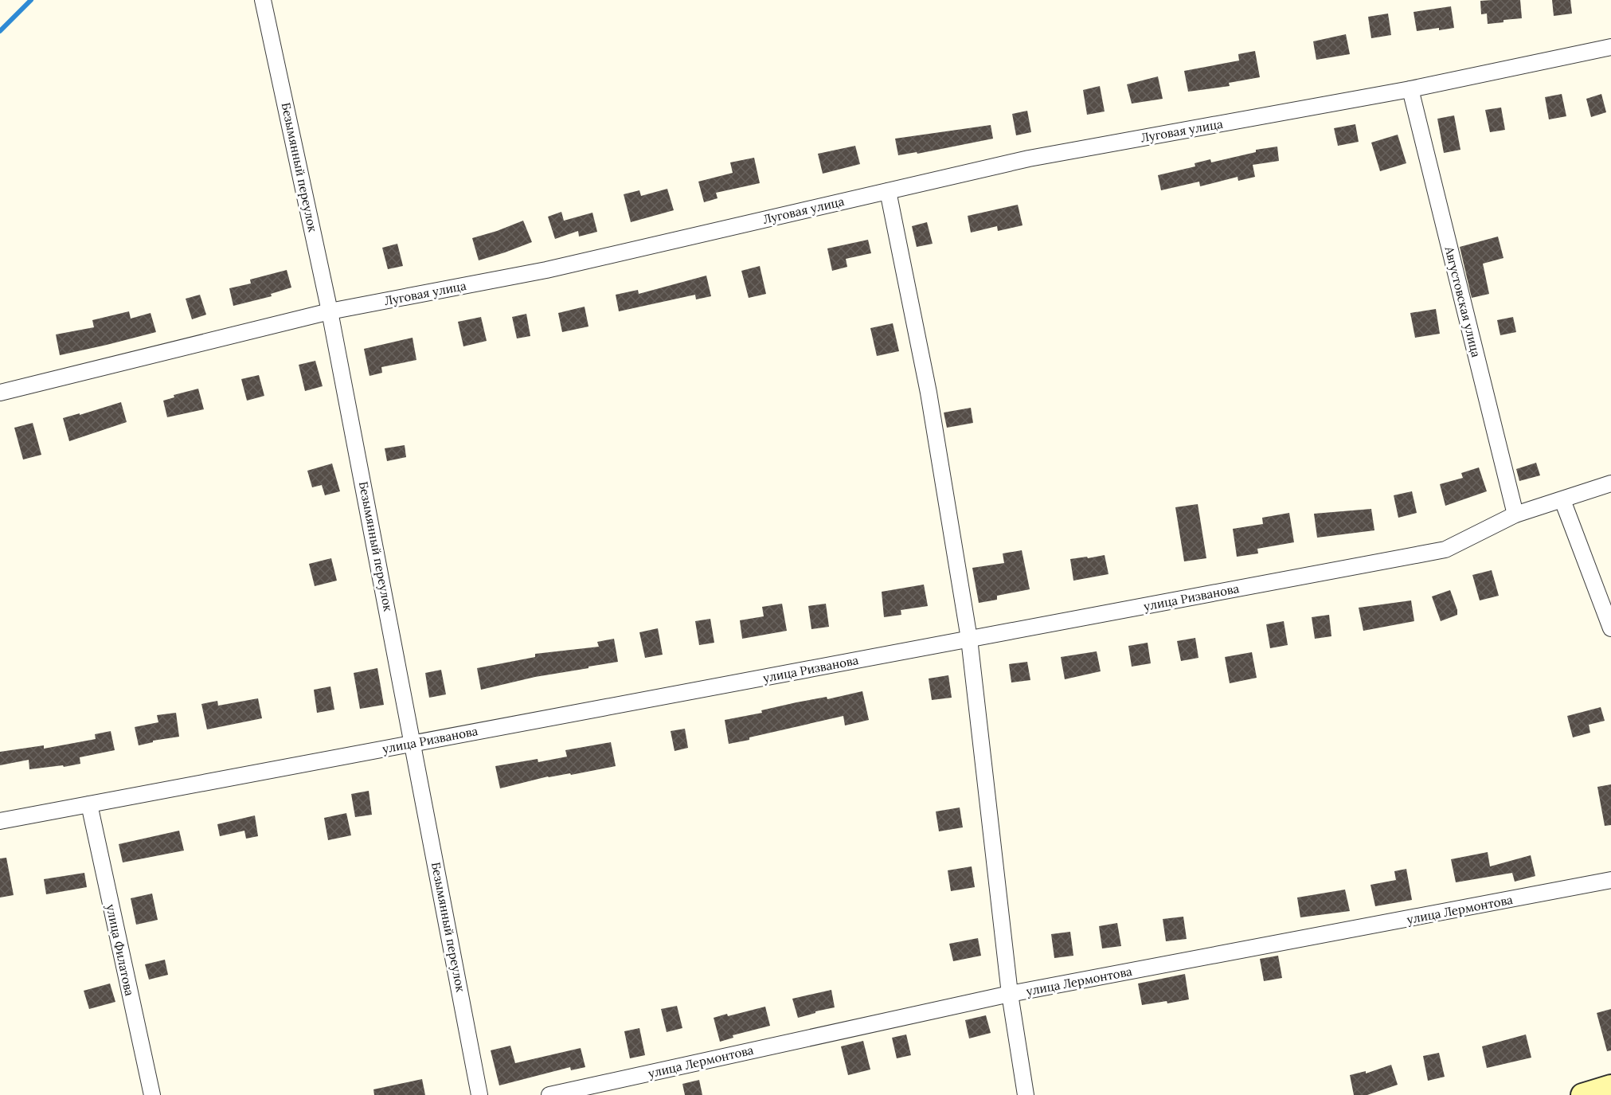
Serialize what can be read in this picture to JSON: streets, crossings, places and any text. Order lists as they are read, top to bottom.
{
  "streets": {
    "street": [
      "Луговая улица",
      "Безымянный переулок",
      "Августовская улица",
      "улица Ризванова",
      "улица Лермонтова",
      "улица Филатова"
    ]
  },
  "crossings": [
    ["Луговая улица", "Безымянный переулок"],
    ["Луговая улица", "Августовская улица"],
    ["Безымянный переулок", "улица Ризванова"],
    ["Августовская улица", "улица Ризванова"],
    ["улица Ризванова", "улица Филатова"]
  ]
}
